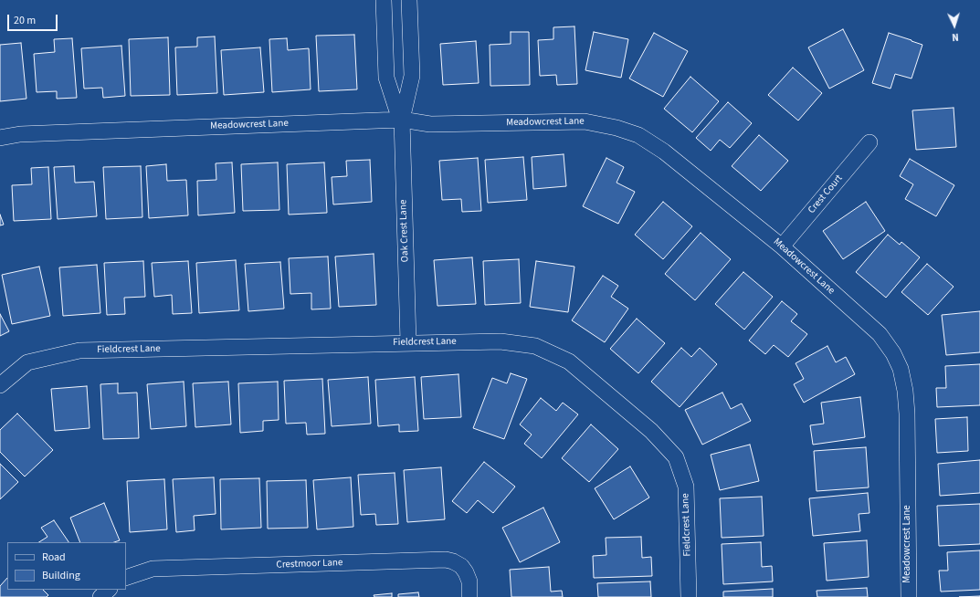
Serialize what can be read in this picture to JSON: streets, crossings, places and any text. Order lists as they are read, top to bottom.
{
  "streets": {
    "street": [
      "Meadowcrest Lane",
      "Crest Court",
      "Oak Crest Lane",
      "Fieldcrest Lane",
      "Crestmoor Lane"
    ]
  },
  "crossings": [
    ["Meadowcrest Lane", "Crest Court"],
    ["Meadowcrest Lane", "Oak Crest Lane"],
    ["Oak Crest Lane", "Fieldcrest Lane"]
  ],
  "legend": ["Road", "Building"],
  "scale_bar": "20 m",
  "north": "bottom"
}
